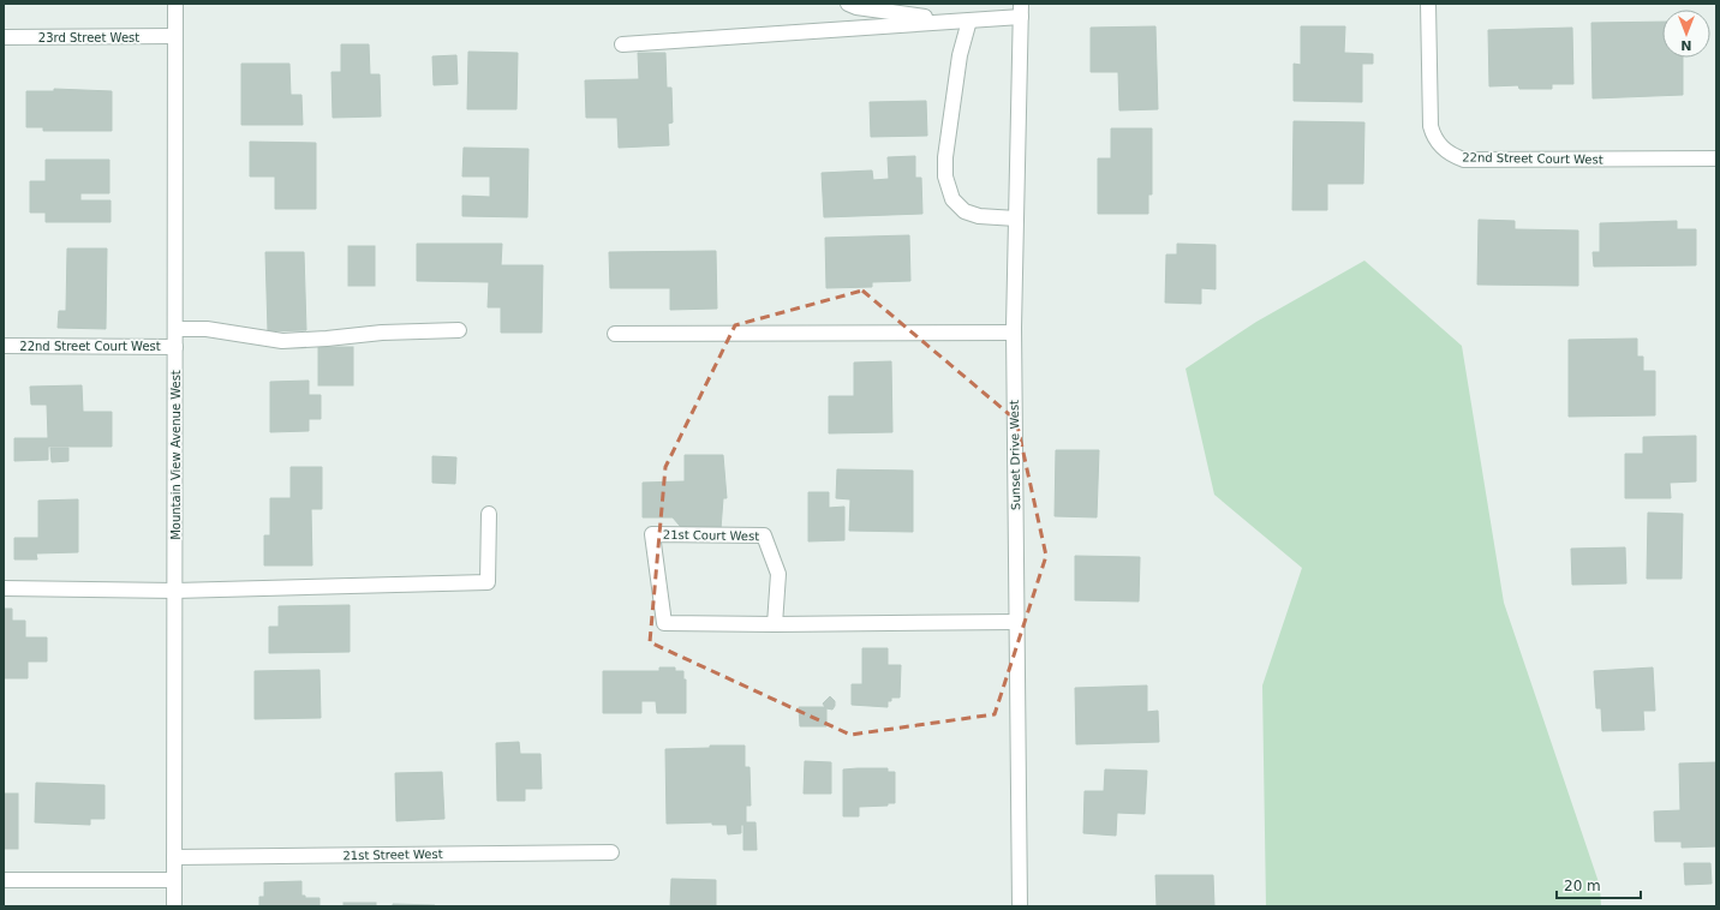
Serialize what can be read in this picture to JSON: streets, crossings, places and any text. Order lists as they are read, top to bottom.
{
  "streets": {
    "street": [
      "23rd Street West",
      "22nd Street Court West",
      "Mountain View Avenue West",
      "Sunset Drive West",
      "21st Court West",
      "21st Street West"
    ]
  },
  "crossings": [
    ["23rd Street West", "Mountain View Avenue West"],
    ["22nd Street Court West", "Mountain View Avenue West"],
    ["Mountain View Avenue West", "21st Street West"],
    ["Sunset Drive West", "21st Court West"]
  ],
  "scale_bar": "20 m",
  "north": "bottom"
}
